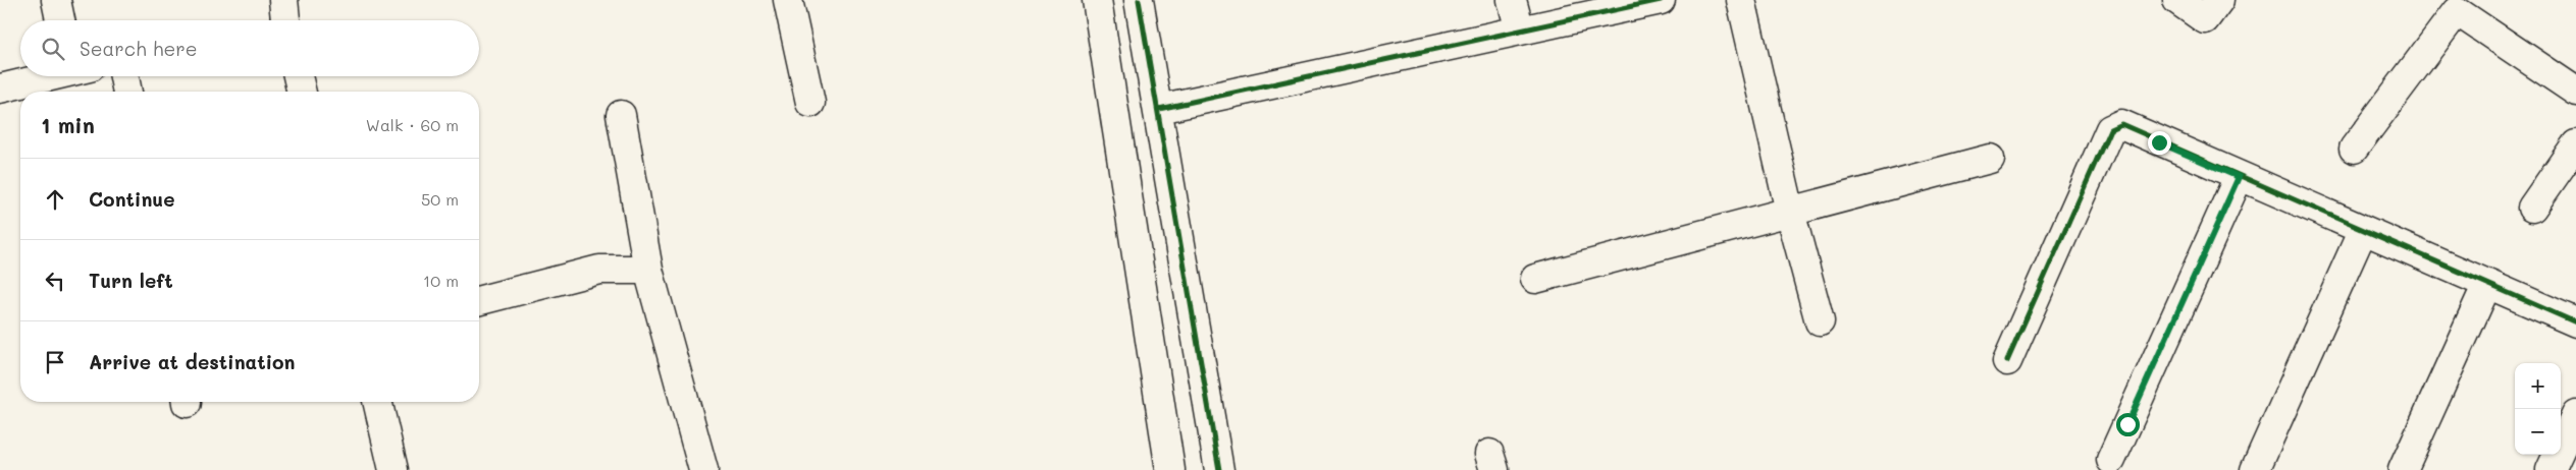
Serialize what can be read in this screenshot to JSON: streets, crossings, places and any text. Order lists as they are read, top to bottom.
{
  "page": {
    "search": "Search here",
    "heading": ["1 min", "Walk · 60 m"],
    "list": [
      ["Continue", "50 m"],
      ["Turn left", "10 m"],
      "Arrive at destination"
    ],
    "map_buttons": ["+", "−"]
  }
}
